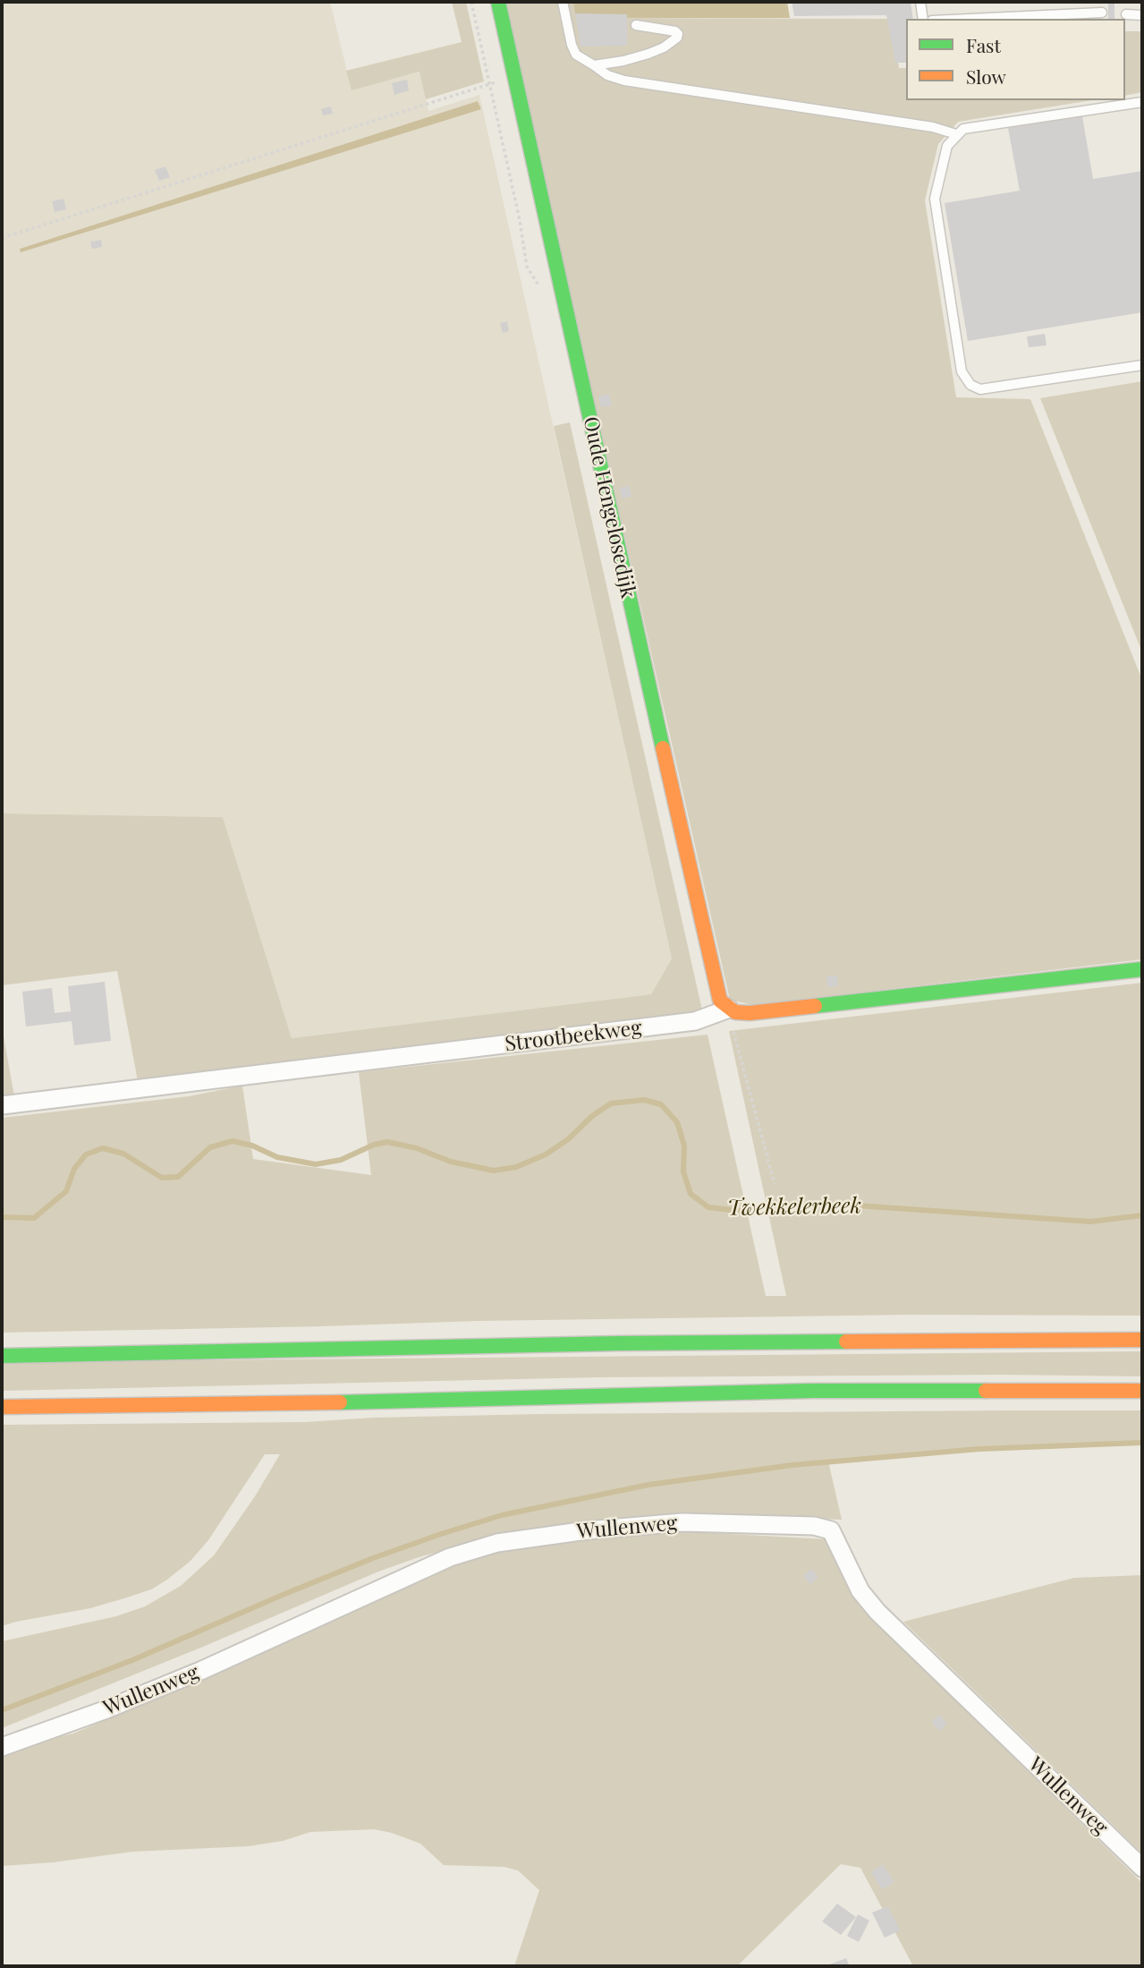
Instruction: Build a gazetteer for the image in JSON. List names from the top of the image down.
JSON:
{
  "streets": {
    "main road": ["Oude Hengelosedijk", "Strootbeekweg"],
    "street": ["Wullenweg"]
  },
  "crossings": [
    ["Oude Hengelosedijk", "Strootbeekweg"]
  ],
  "water": ["Twekkelerbeek"],
  "legend": ["Fast", "Slow"]
}
